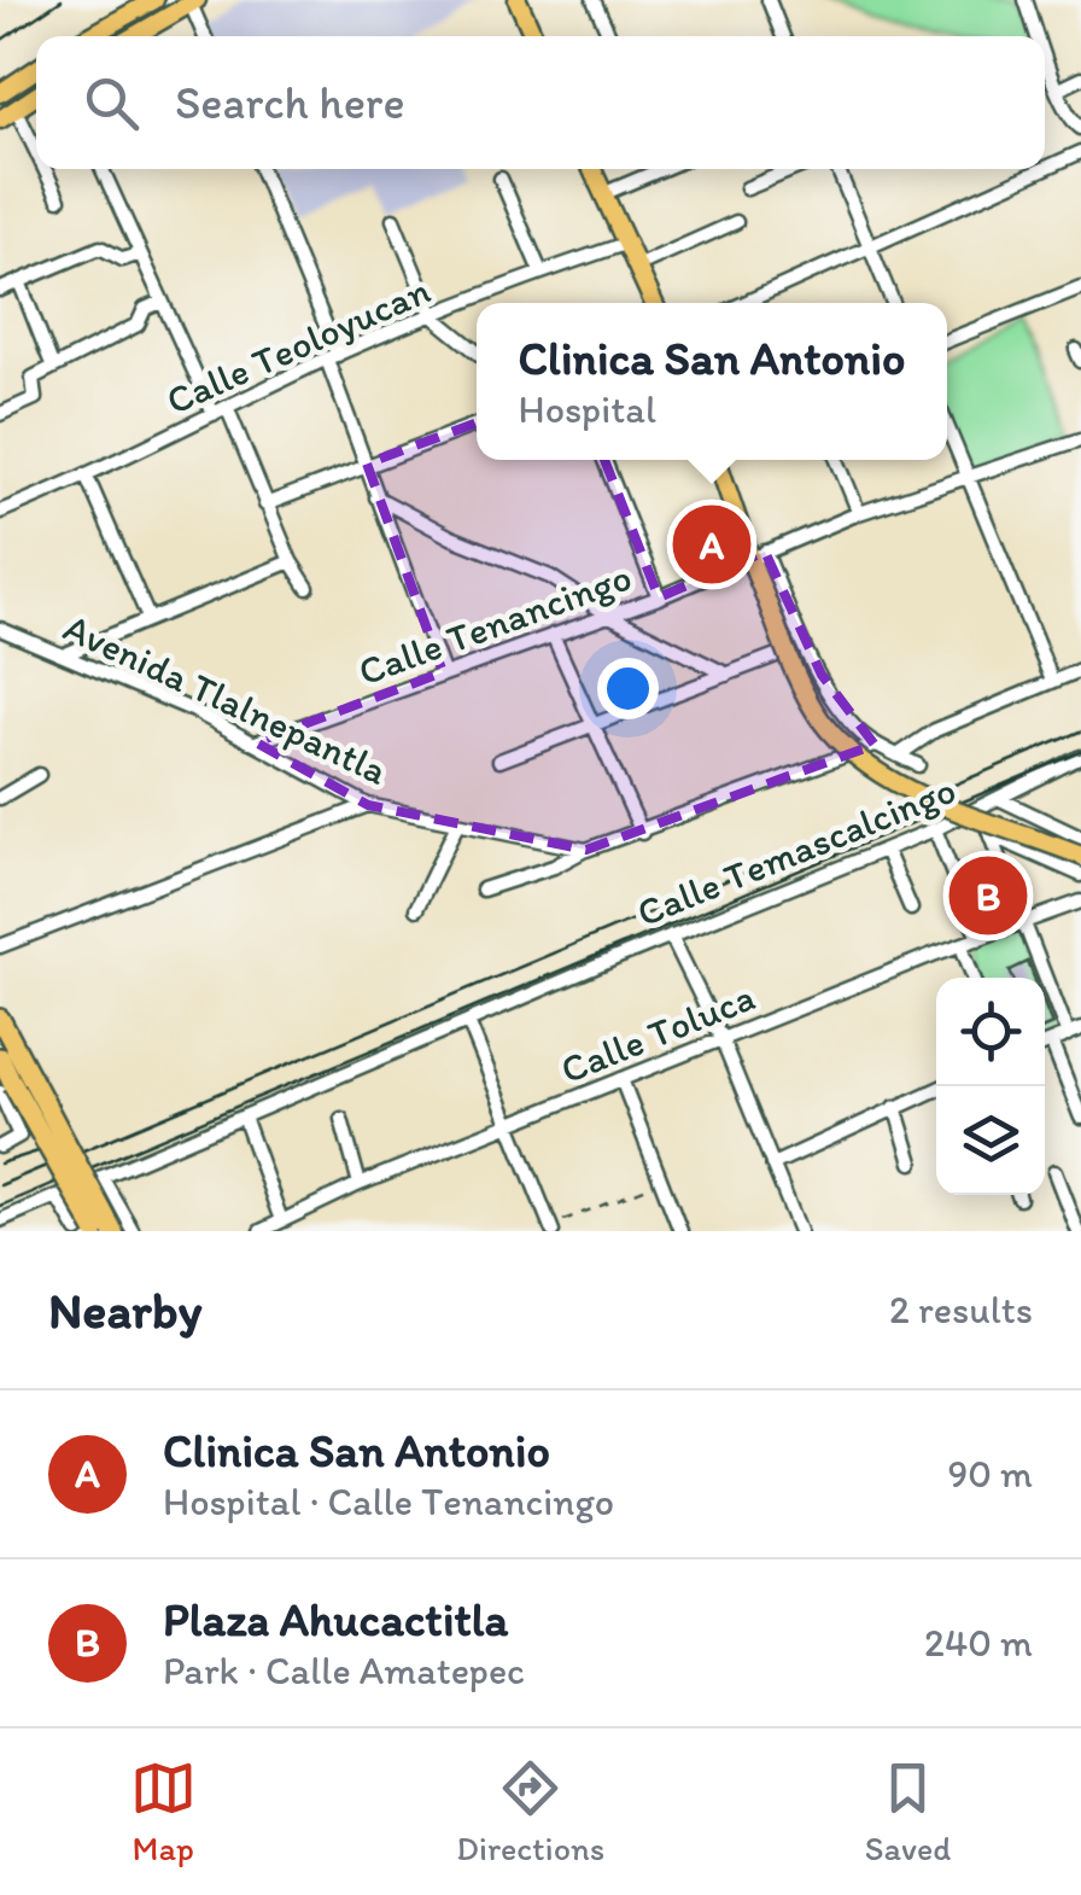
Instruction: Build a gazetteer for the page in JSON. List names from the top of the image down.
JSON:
{
  "streets": {
    "street": [
      "Calle Teoloyucan",
      "Calle Tenancingo",
      "Avenida Tlalnepantla",
      "Calle Temascalcingo",
      "Calle Toluca"
    ]
  },
  "crossings": [
    ["Calle Tenancingo", "Avenida Tlalnepantla"]
  ],
  "page": {
    "search": "Search here",
    "popup": ["Clinica San Antonio", "Hospital"],
    "pins": ["A", "B"],
    "heading": ["Nearby", "2 results"],
    "list": [
      {
        "mark": "A",
        "name": "Clinica San Antonio",
        "note": "Hospital · Calle Tenancingo",
        "value": "90 m"
      },
      {
        "mark": "B",
        "name": "Plaza Ahucactitla",
        "note": "Park · Calle Amatepec",
        "value": "240 m"
      }
    ],
    "nav": ["Map", "Directions", "Saved"]
  }
}
